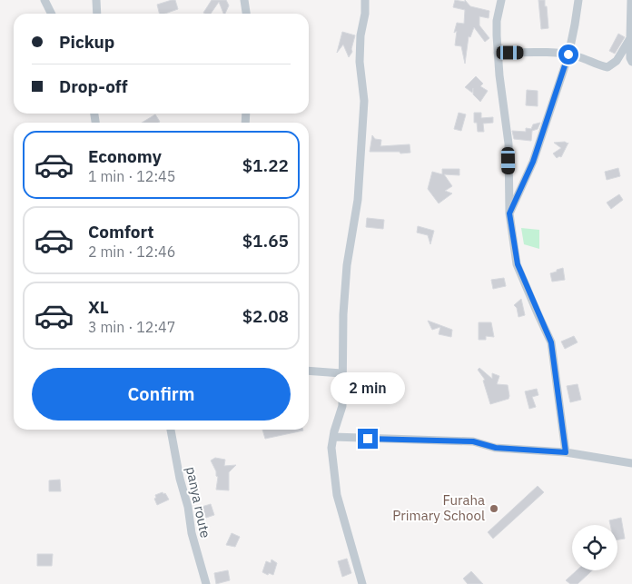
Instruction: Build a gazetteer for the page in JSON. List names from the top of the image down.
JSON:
{
  "streets": {
    "street": ["panya route"]
  },
  "places": ["Furaha Primary School"],
  "page": {
    "banner": ["Pickup", "Drop-off"],
    "list": [
      {
        "name": "Economy",
        "note": "1 min · 12:45",
        "value": "$1.22"
      },
      {
        "name": "Comfort",
        "note": "2 min · 12:46",
        "value": "$1.65"
      },
      {
        "name": "XL",
        "note": "3 min · 12:47",
        "value": "$2.08"
      }
    ],
    "buttons": "Confirm",
    "bubble": "2 min"
  }
}
